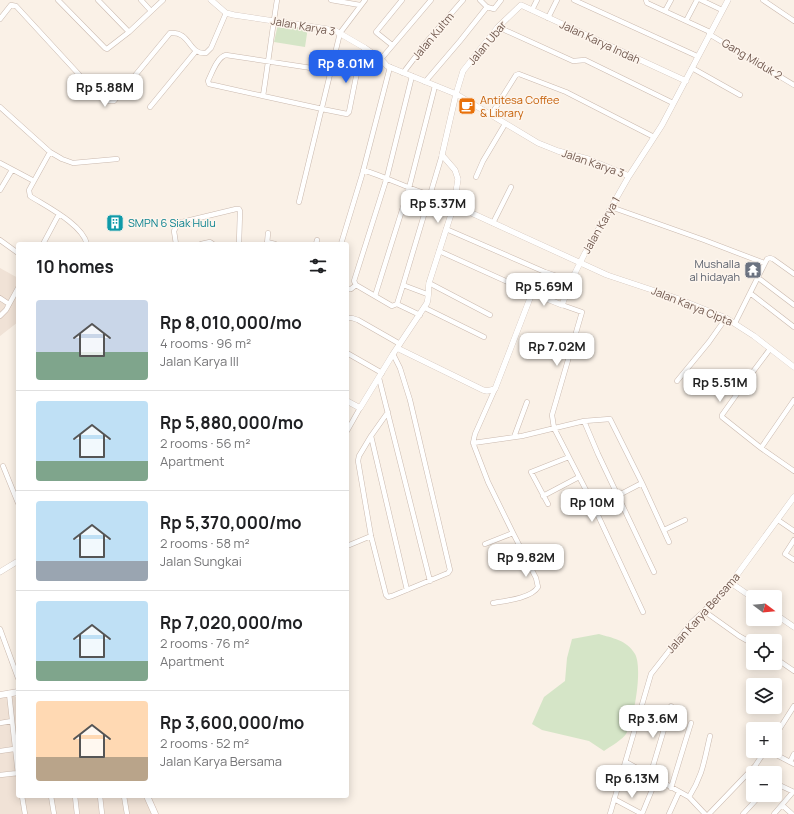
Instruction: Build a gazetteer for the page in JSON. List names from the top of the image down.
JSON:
{
  "streets": {
    "street": [
      "Jalan Karya 3",
      "Jalan Kultm",
      "Jalan Karya Indah",
      "Jalan Ubar",
      "Gang Miduk 2",
      "Jalan Karya 1",
      "Jalan Karya Cipta",
      "Jalan Karya Bersama"
    ]
  },
  "crossings": [
    ["Jalan Karya 3", "Jalan Kultm"],
    ["Jalan Karya 3", "Jalan Ubar"],
    ["Jalan Karya 3", "Jalan Karya 1"],
    ["Jalan Karya Indah", "Jalan Ubar"],
    ["Jalan Karya Indah", "Jalan Karya 1"],
    ["Gang Miduk 2", "Jalan Karya 1"],
    ["Jalan Karya 1", "Jalan Karya Cipta"]
  ],
  "places": {
    "cafe": ["Antitesa Coffee & Library"],
    "building": ["SMPN 6 Siak Hulu"],
    "temple": ["Mushalla al hidayah"]
  },
  "north": "right",
  "page": {
    "price": [
      "Rp 8.01M",
      "Rp 5.88M",
      "Rp 5.37M",
      "Rp 5.69M",
      "Rp 7.02M",
      "Rp 5.51M",
      "Rp 10M",
      "Rp 9.82M",
      "Rp 3.6M",
      "Rp 6.13M"
    ],
    "heading": "10 homes",
    "list": [
      {
        "name": "Rp 8,010,000/mo",
        "note": "4 rooms · 96 m² · Jalan Karya III"
      },
      {
        "name": "Rp 5,880,000/mo",
        "note": "2 rooms · 56 m² · Apartment"
      },
      {
        "name": "Rp 5,370,000/mo",
        "note": "2 rooms · 58 m² · Jalan Sungkai"
      },
      {
        "name": "Rp 7,020,000/mo",
        "note": "2 rooms · 76 m² · Apartment"
      },
      {
        "name": "Rp 3,600,000/mo",
        "note": "2 rooms · 52 m² · Jalan Karya Bersama"
      }
    ],
    "map_buttons": ["+", "−"]
  }
}
